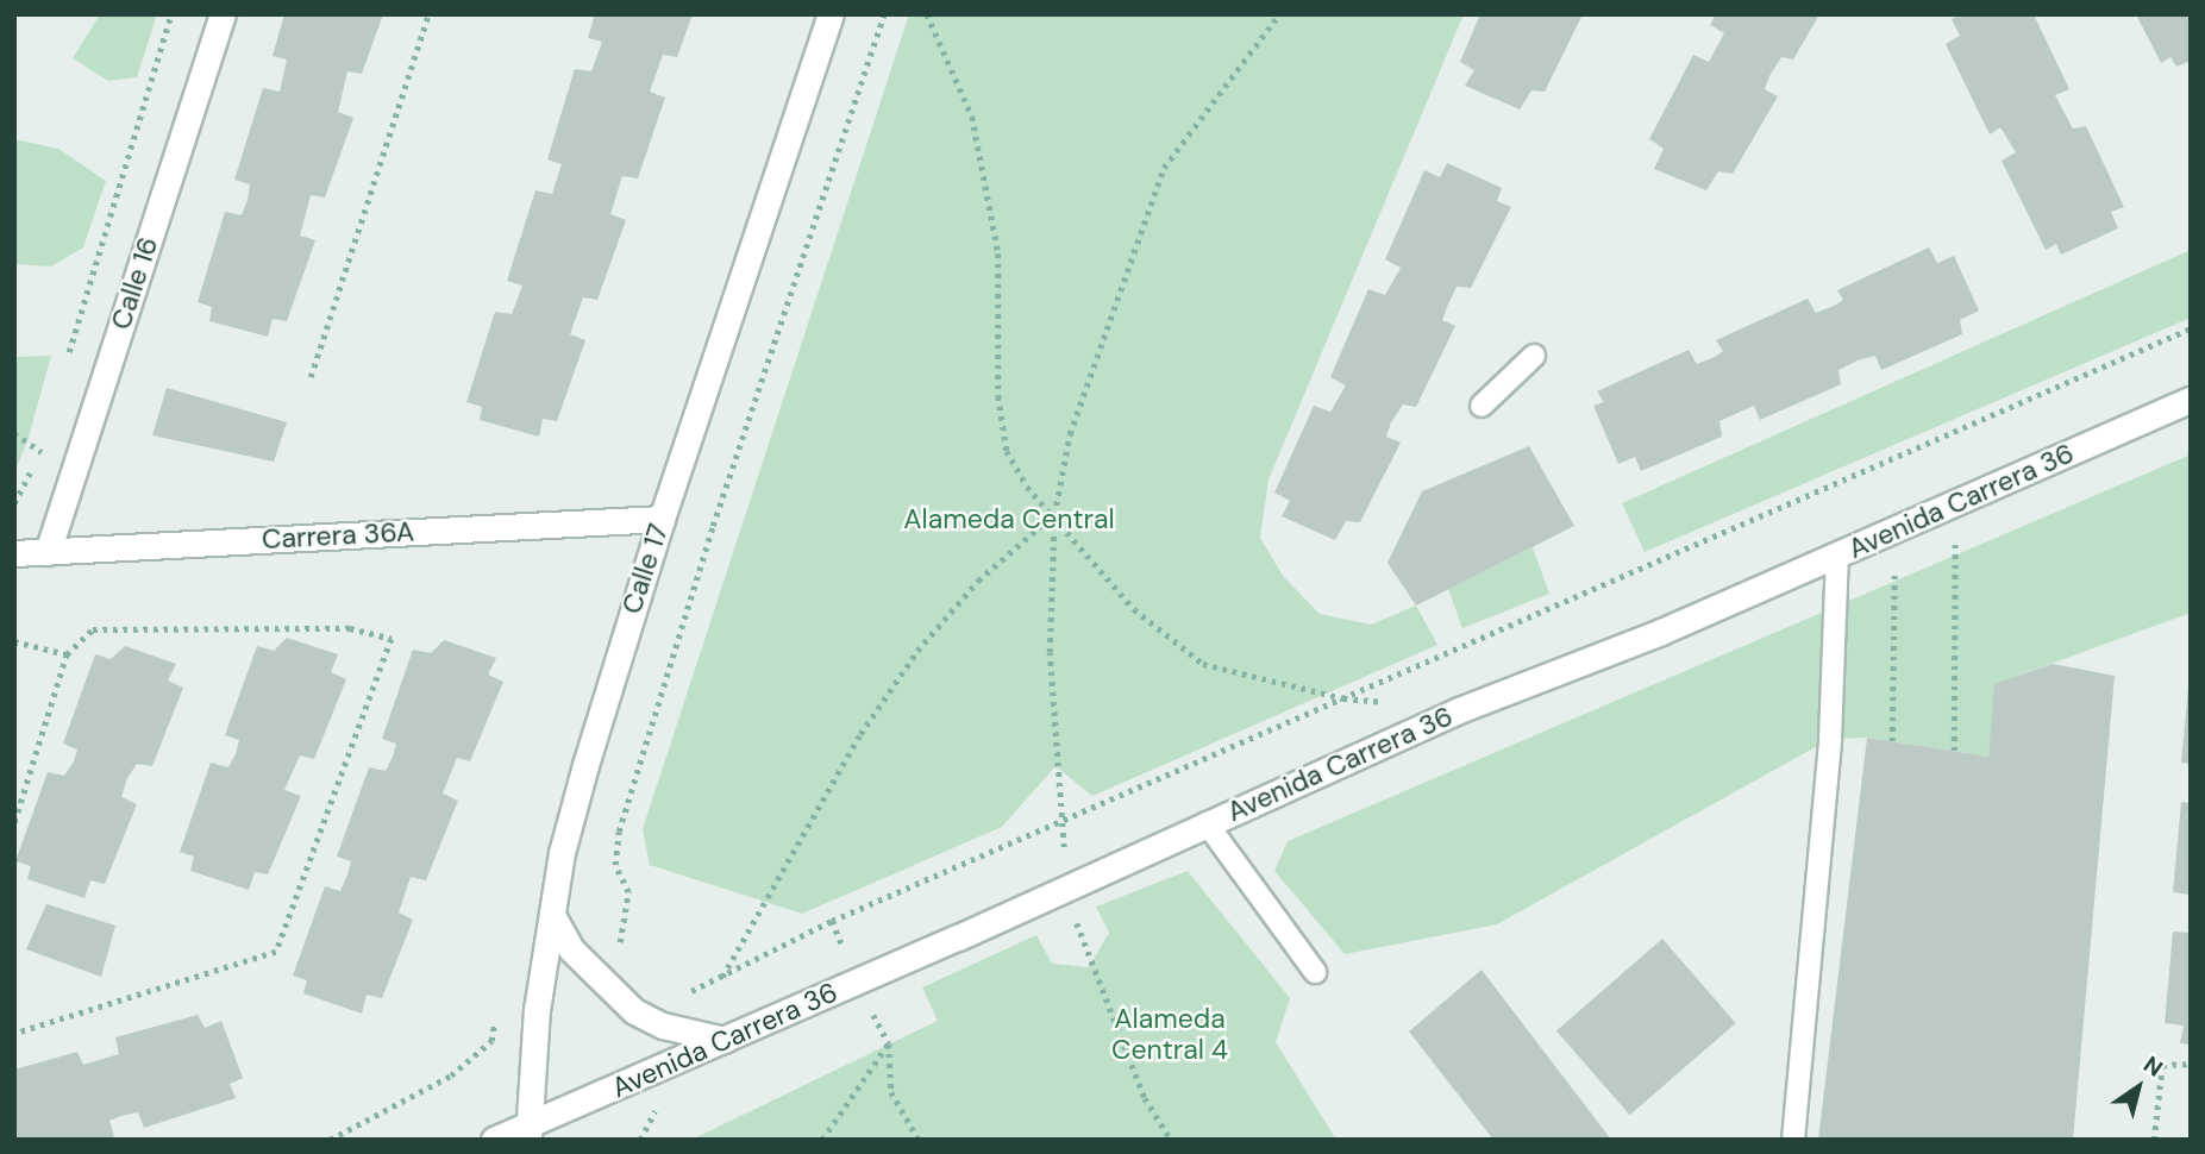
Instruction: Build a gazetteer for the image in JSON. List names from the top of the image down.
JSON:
{
  "streets": {
    "street": [
      "Calle 16",
      "Avenida Carrera 36",
      "Carrera 36A",
      "Calle 17"
    ]
  },
  "crossings": [
    ["Calle 16", "Carrera 36A"],
    ["Avenida Carrera 36", "Calle 17"],
    ["Carrera 36A", "Calle 17"]
  ],
  "parks": ["Alameda Central", "Alameda Central 4"],
  "north": "top right"
}
